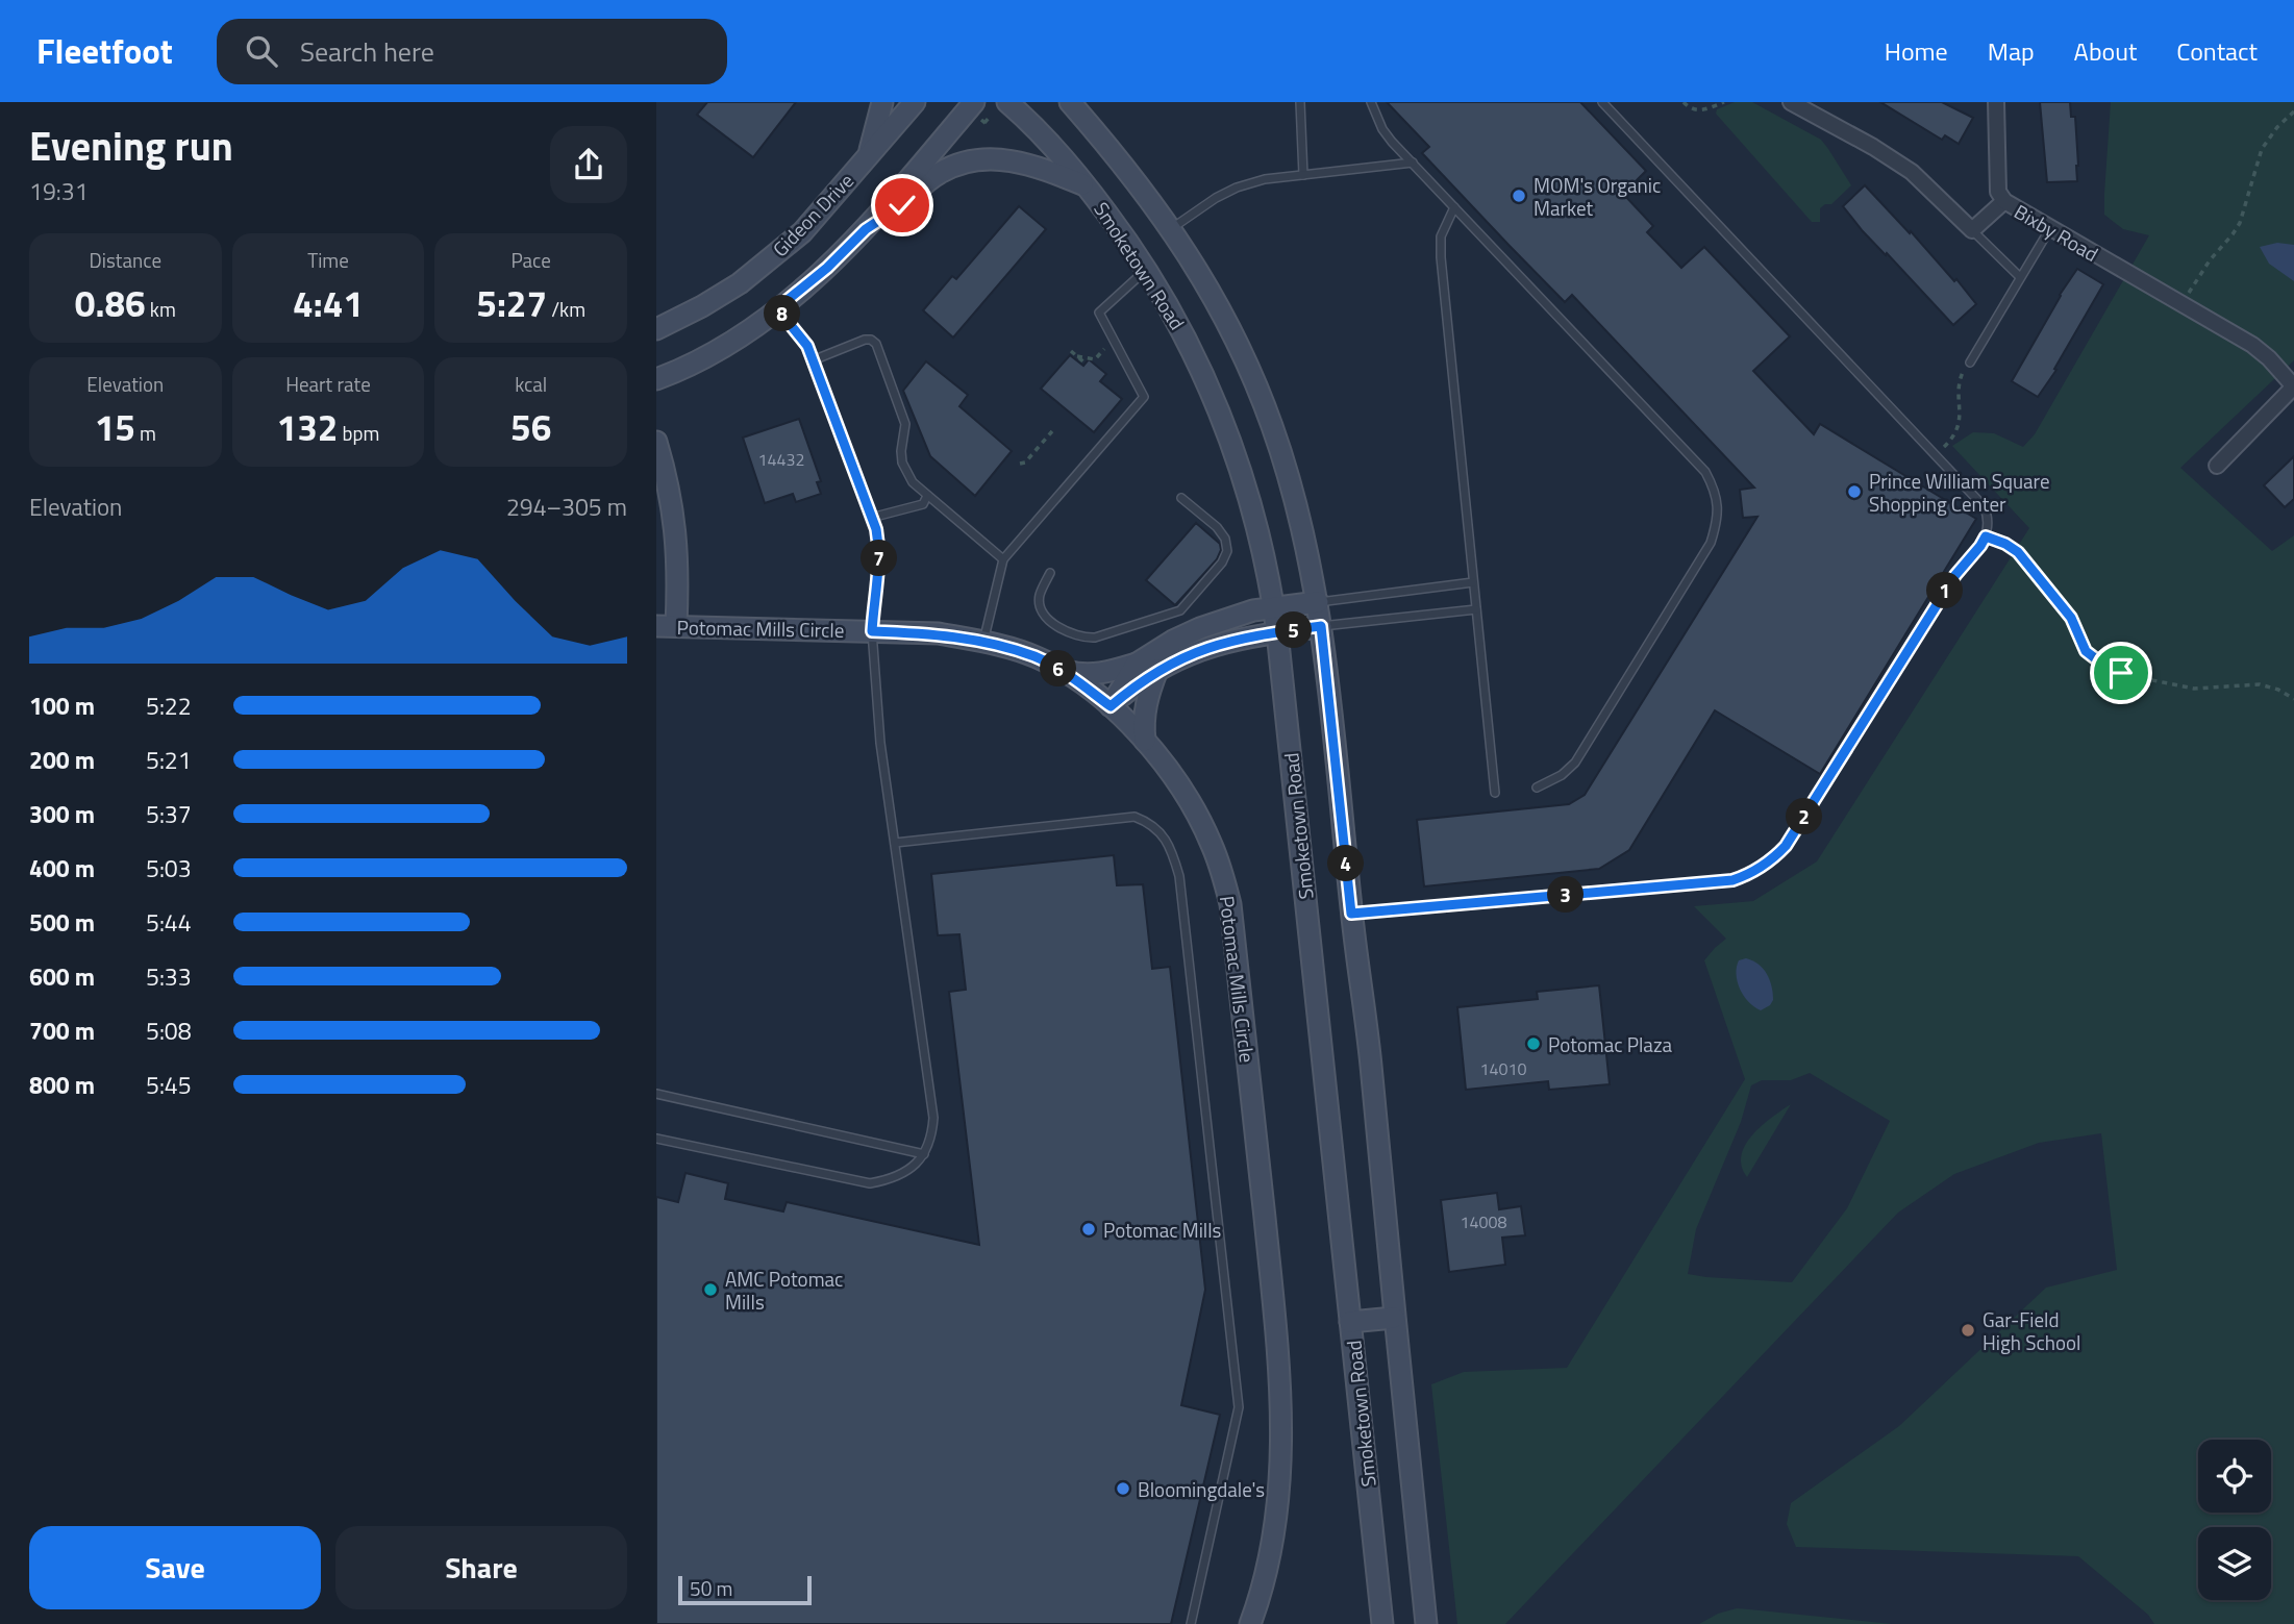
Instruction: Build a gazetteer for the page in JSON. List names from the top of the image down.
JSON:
{
  "streets": {
    "main road": ["Gideon Drive", "Smoketown Road", "Potomac Mills Circle"],
    "street": ["Bixby Road"]
  },
  "places": [
    "MOM's Organic Market",
    "Prince William Square Shopping Center",
    "Potomac Plaza",
    "Potomac Mills",
    "AMC Potomac Mills",
    "Gar-Field High School",
    "Bloomingdale's"
  ],
  "house_numbers": ["14432", "14010", "14008"],
  "scale_bar": "50 m",
  "page": {
    "header": "Fleetfoot",
    "search": "Search here",
    "nav": [
      "Home",
      "Map",
      "About",
      "Contact"
    ],
    "heading": ["Evening run", "19:31"],
    "stats": [
      ["Distance", "0.86 km"],
      ["Time", "4:41"],
      ["Pace", "5:27 /km"],
      ["Elevation", "15 m"],
      ["Heart rate", "132 bpm"],
      ["kcal", "56"]
    ],
    "pins": [
      "8",
      "7",
      "1",
      "5",
      "6",
      "2",
      "4",
      "3"
    ],
    "chart": ["Elevation", "294–305 m"],
    "list": [
      {
        "name": "100 m",
        "note": "5:22"
      },
      {
        "name": "200 m",
        "note": "5:21"
      },
      {
        "name": "300 m",
        "note": "5:37"
      },
      {
        "name": "400 m",
        "note": "5:03"
      },
      {
        "name": "500 m",
        "note": "5:44"
      },
      {
        "name": "600 m",
        "note": "5:33"
      },
      {
        "name": "700 m",
        "note": "5:08"
      },
      {
        "name": "800 m",
        "note": "5:45"
      }
    ],
    "buttons": ["Save", "Share"],
    "scale": "50 m"
  }
}
